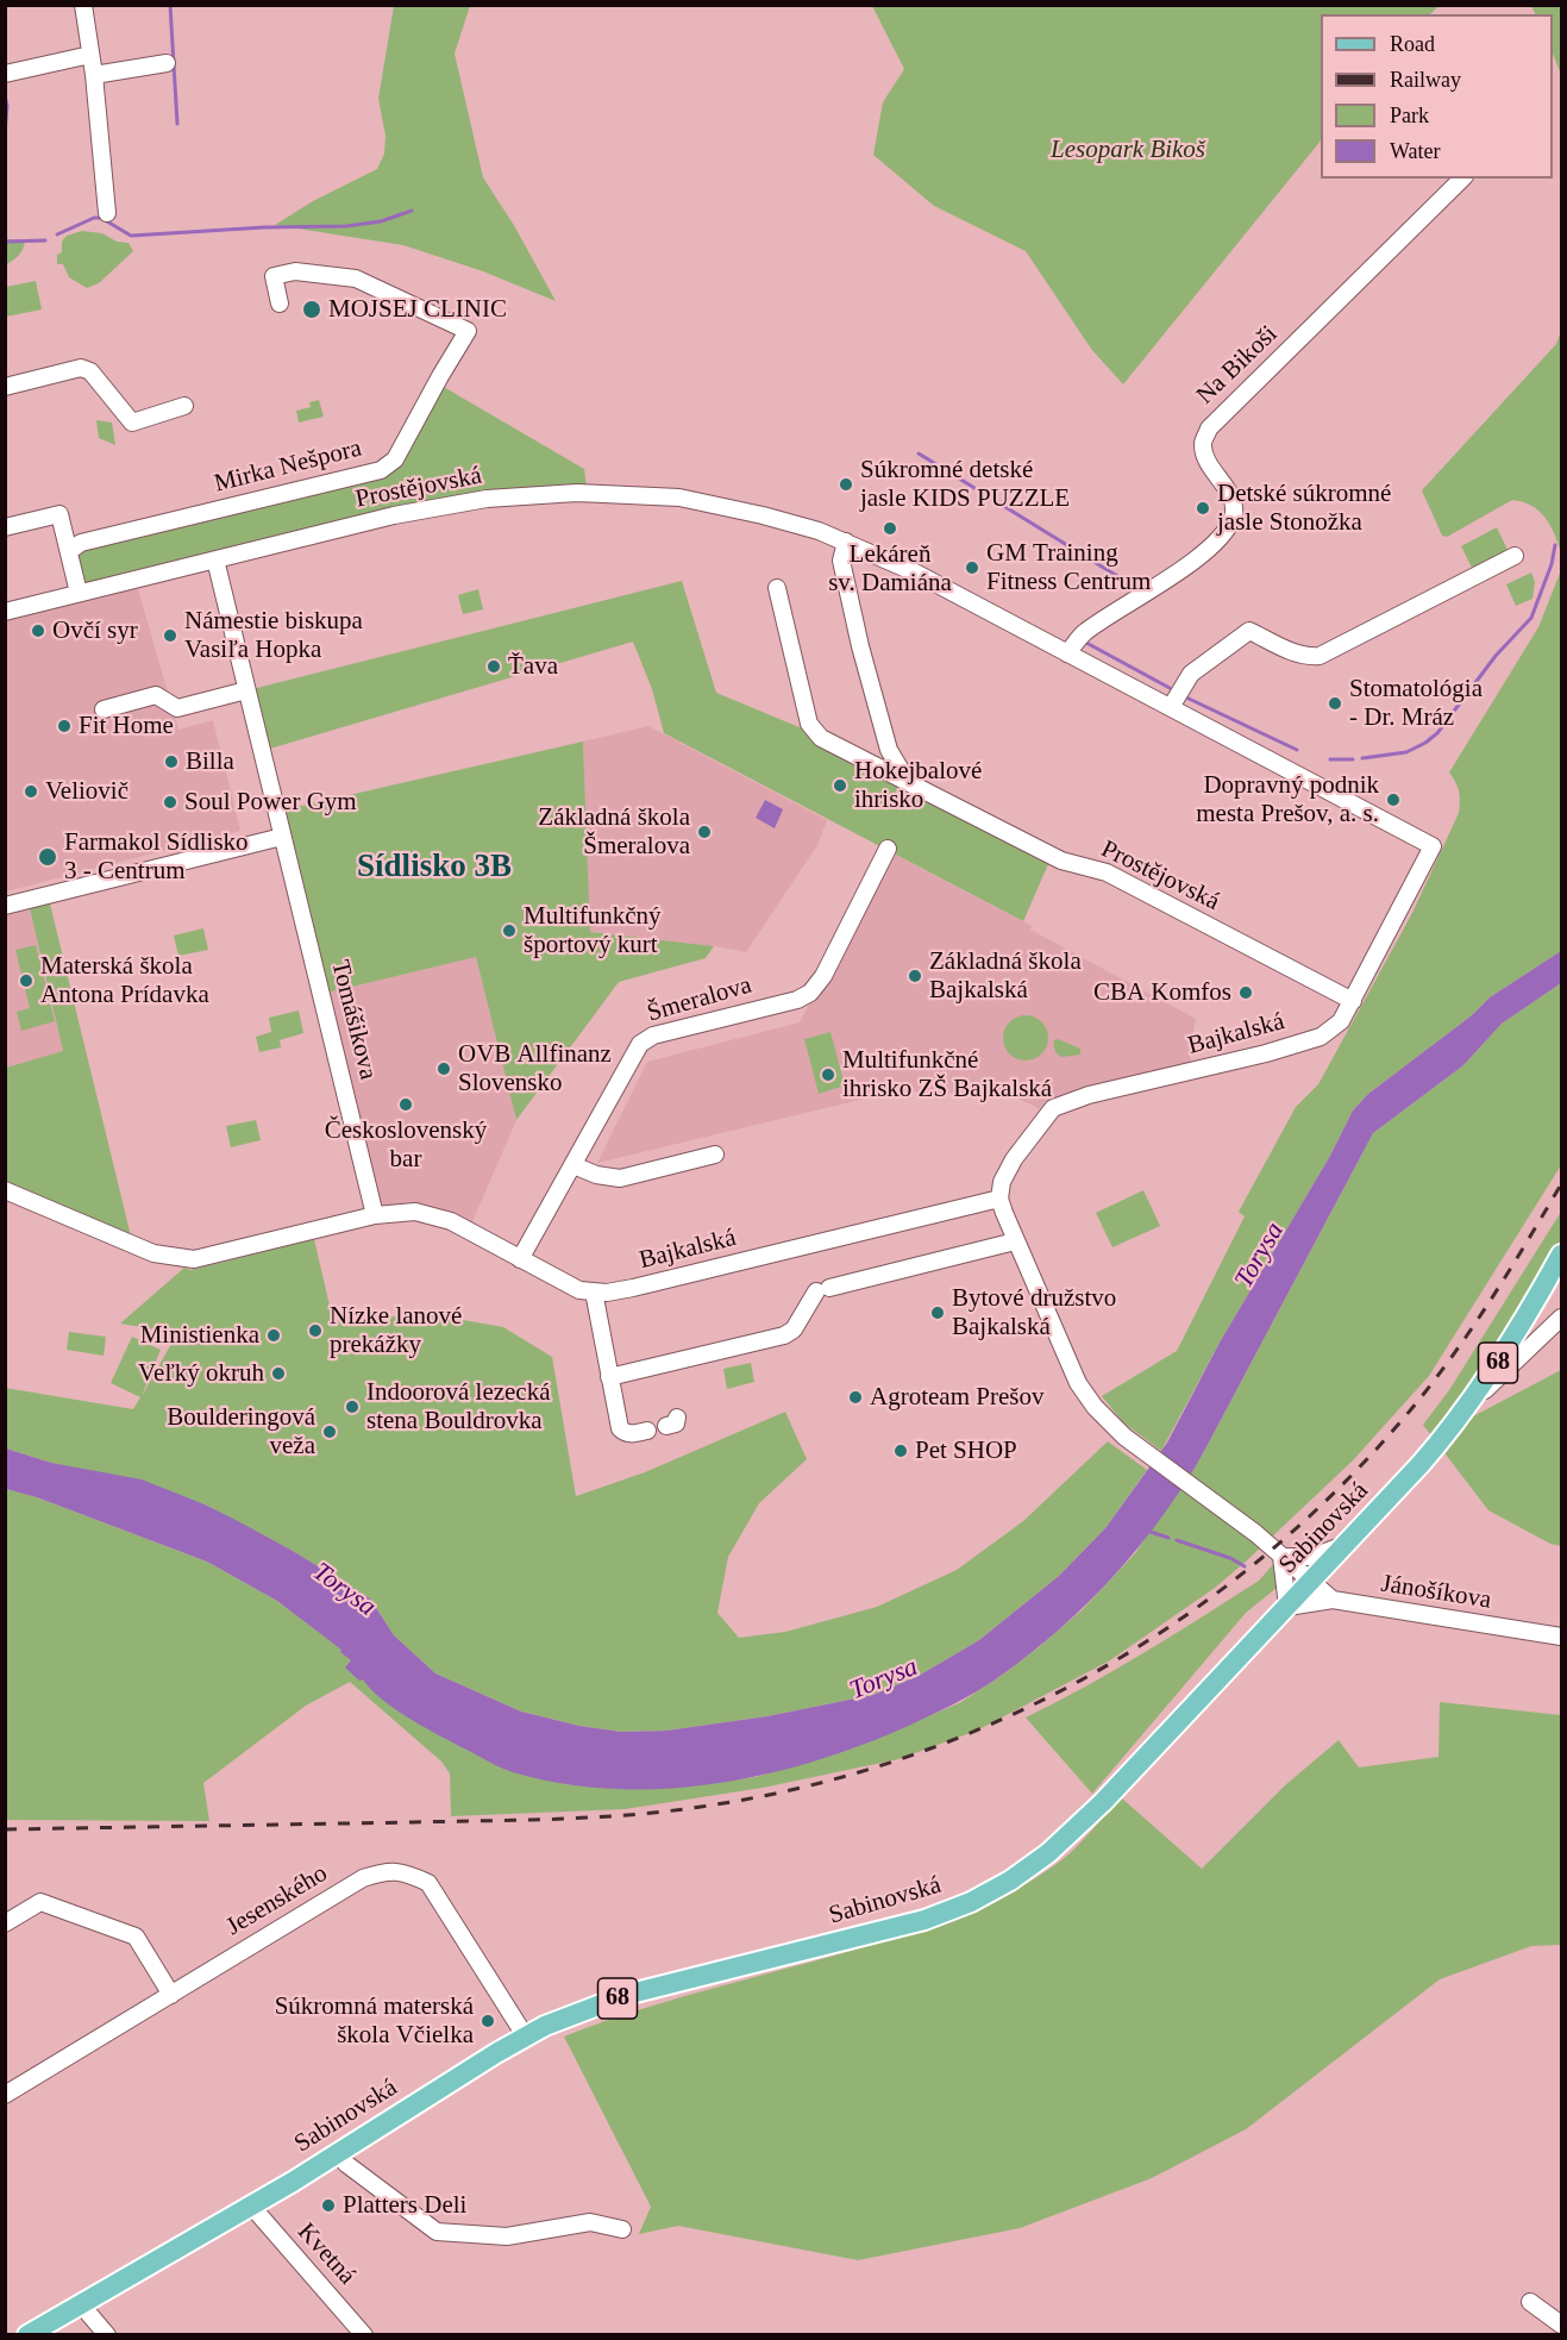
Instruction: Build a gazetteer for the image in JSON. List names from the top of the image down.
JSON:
{
  "streets": {
    "main road": ["68", "Sabinovská"],
    "street": [
      "Na Bikoši",
      "Mirka Nešpora",
      "Prostějovská",
      "Šmeralova",
      "Tomášikova",
      "Bajkalská",
      "Jánošíkova",
      "Jesenského",
      "Kvetná"
    ]
  },
  "crossings": [
    ["Na Bikoši", "Prostějovská"],
    ["Prostějovská", "Tomášikova"],
    ["Prostějovská", "Bajkalská"],
    ["Šmeralova", "Bajkalská"],
    ["Tomášikova", "Bajkalská"],
    ["Sabinovská", "Jesenského"],
    ["Sabinovská", "Kvetná"]
  ],
  "districts": ["Sídlisko 3B"],
  "water": ["Torysa"],
  "parks": ["Lesopark Bikoš"],
  "places": [
    "MOJSEJ CLINIC",
    "Súkromné detské jasle KIDS PUZZLE",
    "Detské súkromné jasle Stonožka",
    "Lekáreň sv. Damiána",
    "GM Training Fitness Centrum",
    "Ovčí syr",
    "Námestie biskupa Vasiľa Hopka",
    "Ťava",
    "Stomatológia - Dr. Mráz",
    "Fit Home",
    "Billa",
    "Hokejbalové ihrisko",
    "Veliovič",
    "Dopravný podnik mesta Prešov, a. s.",
    "Soul Power Gym",
    "Základná škola Šmeralova",
    "Farmakol Sídlisko 3 - Centrum",
    "Multifunkčný športový kurt",
    "Základná škola Bajkalská",
    "Materská škola Antona Prídavka",
    "CBA Komfos",
    "OVB Allfinanz Slovensko",
    "Multifunkčné ihrisko ZŠ Bajkalská",
    "Československý bar",
    "Bytové družstvo Bajkalská",
    "Nízke lanové prekážky",
    "Ministienka",
    "Veľký okruh",
    "Agroteam Prešov",
    "Indoorová lezecká stena Bouldrovka",
    "Boulderingová veža",
    "Pet SHOP",
    "Súkromná materská škola Včielka",
    "Platters Deli"
  ],
  "legend": [
    "Road",
    "Railway",
    "Park",
    "Water"
  ]
}
